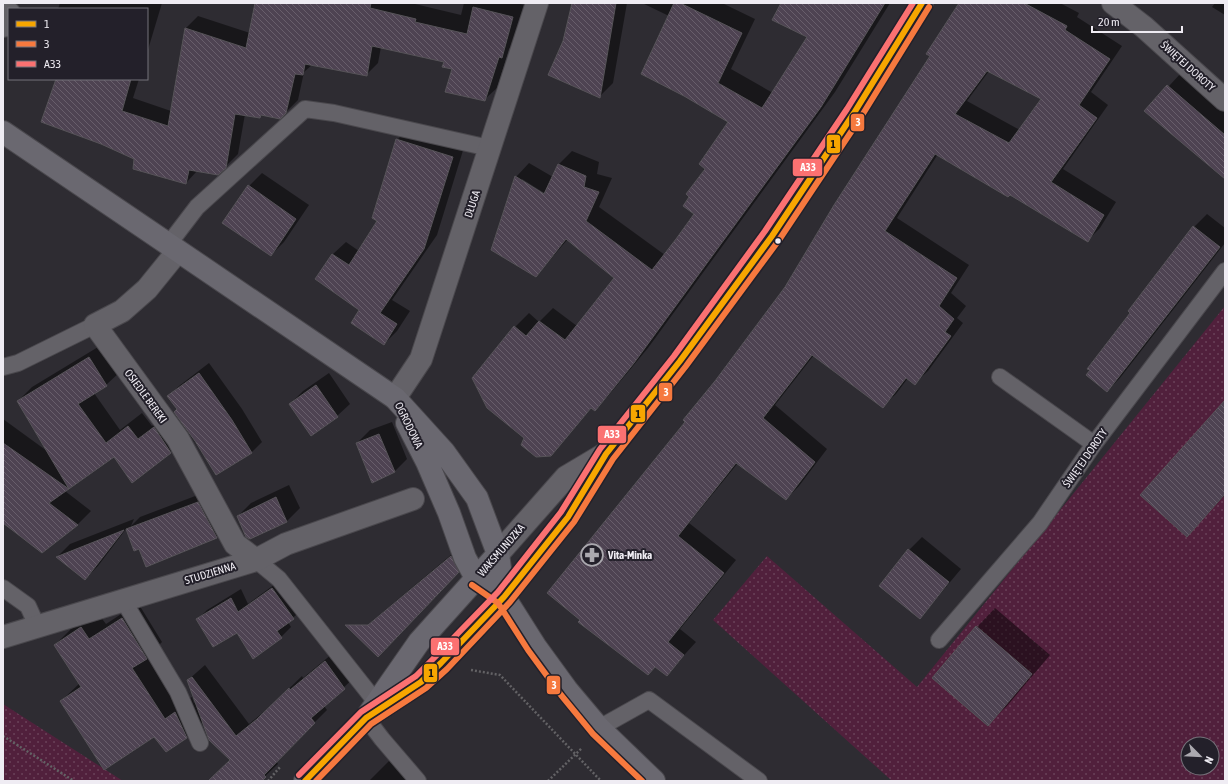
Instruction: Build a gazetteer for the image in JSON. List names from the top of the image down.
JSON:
{
  "streets": {
    "street": [
      "ŚWIĘTEJ DOROTY",
      "DŁUGA",
      "OSIEDLE BEREKI",
      "OGRODOWA",
      "WAKSMUNDZKA",
      "STUDZIENNA"
    ]
  },
  "crossings": [
    ["DŁUGA", "OGRODOWA"],
    ["OSIEDLE BEREKI", "STUDZIENNA"],
    ["OGRODOWA", "WAKSMUNDZKA"]
  ],
  "places": {
    "pharmacy": ["Vita-Minka"]
  },
  "lines": ["transit line 1", "transit line A33", "transit line 3"],
  "legend": ["1", "3", "A33"],
  "scale_bar": "20 m",
  "north": "bottom right"
}
